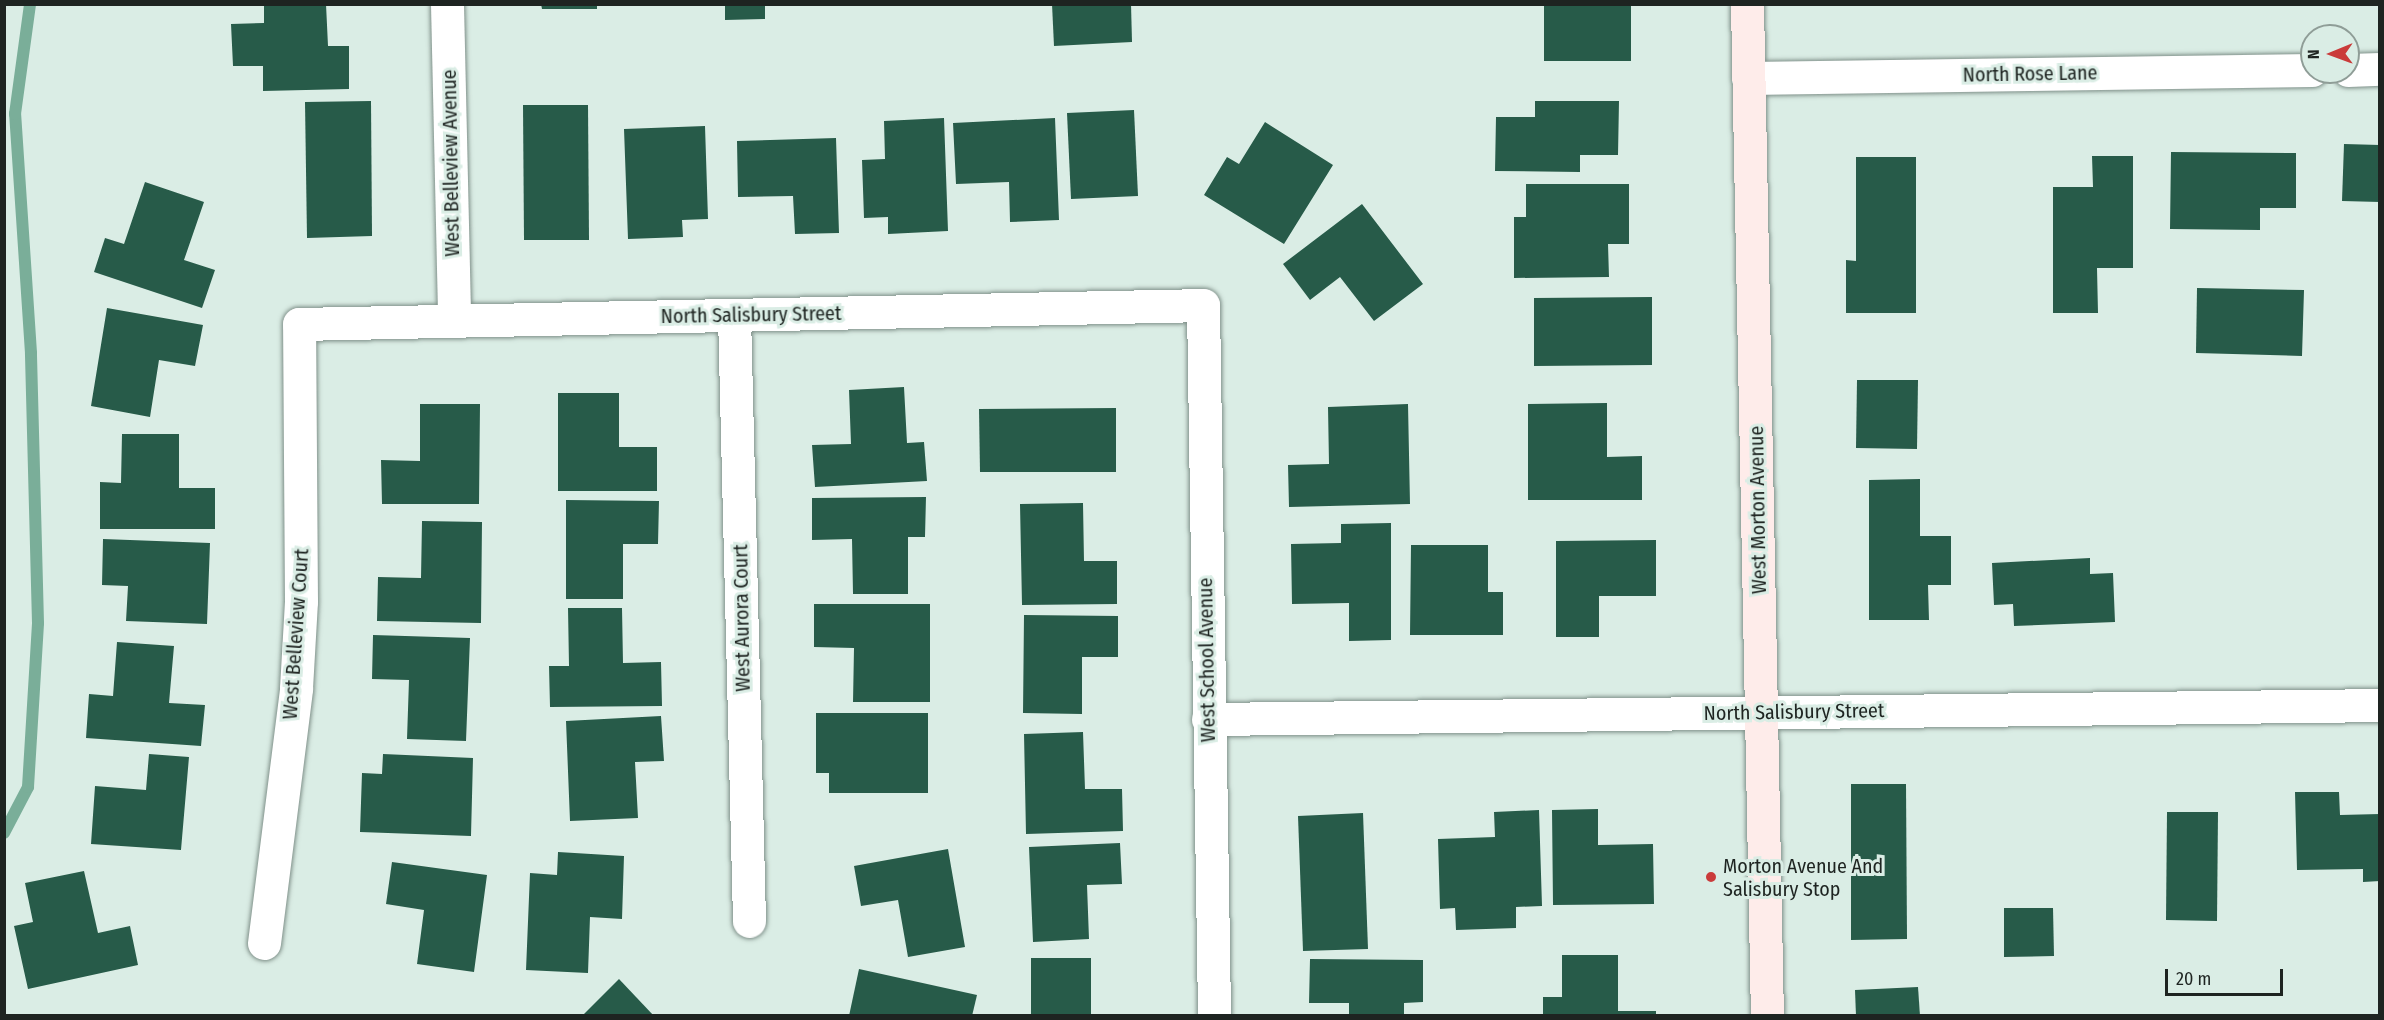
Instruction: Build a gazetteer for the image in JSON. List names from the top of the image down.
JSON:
{
  "streets": {
    "main road": ["West Morton Avenue"],
    "street": [
      "North Rose Lane",
      "West Belleview Avenue",
      "North Salisbury Street",
      "West Aurora Court",
      "West Belleview Court",
      "West School Avenue"
    ]
  },
  "crossings": [
    ["North Rose Lane", "West Morton Avenue"],
    ["West Belleview Avenue", "North Salisbury Street"],
    ["North Salisbury Street", "West Morton Avenue"],
    ["North Salisbury Street", "West Aurora Court"],
    ["North Salisbury Street", "West Belleview Court"],
    ["North Salisbury Street", "West School Avenue"]
  ],
  "places": ["Morton Avenue And Salisbury Stop"],
  "scale_bar": "20 m",
  "north": "left"
}
